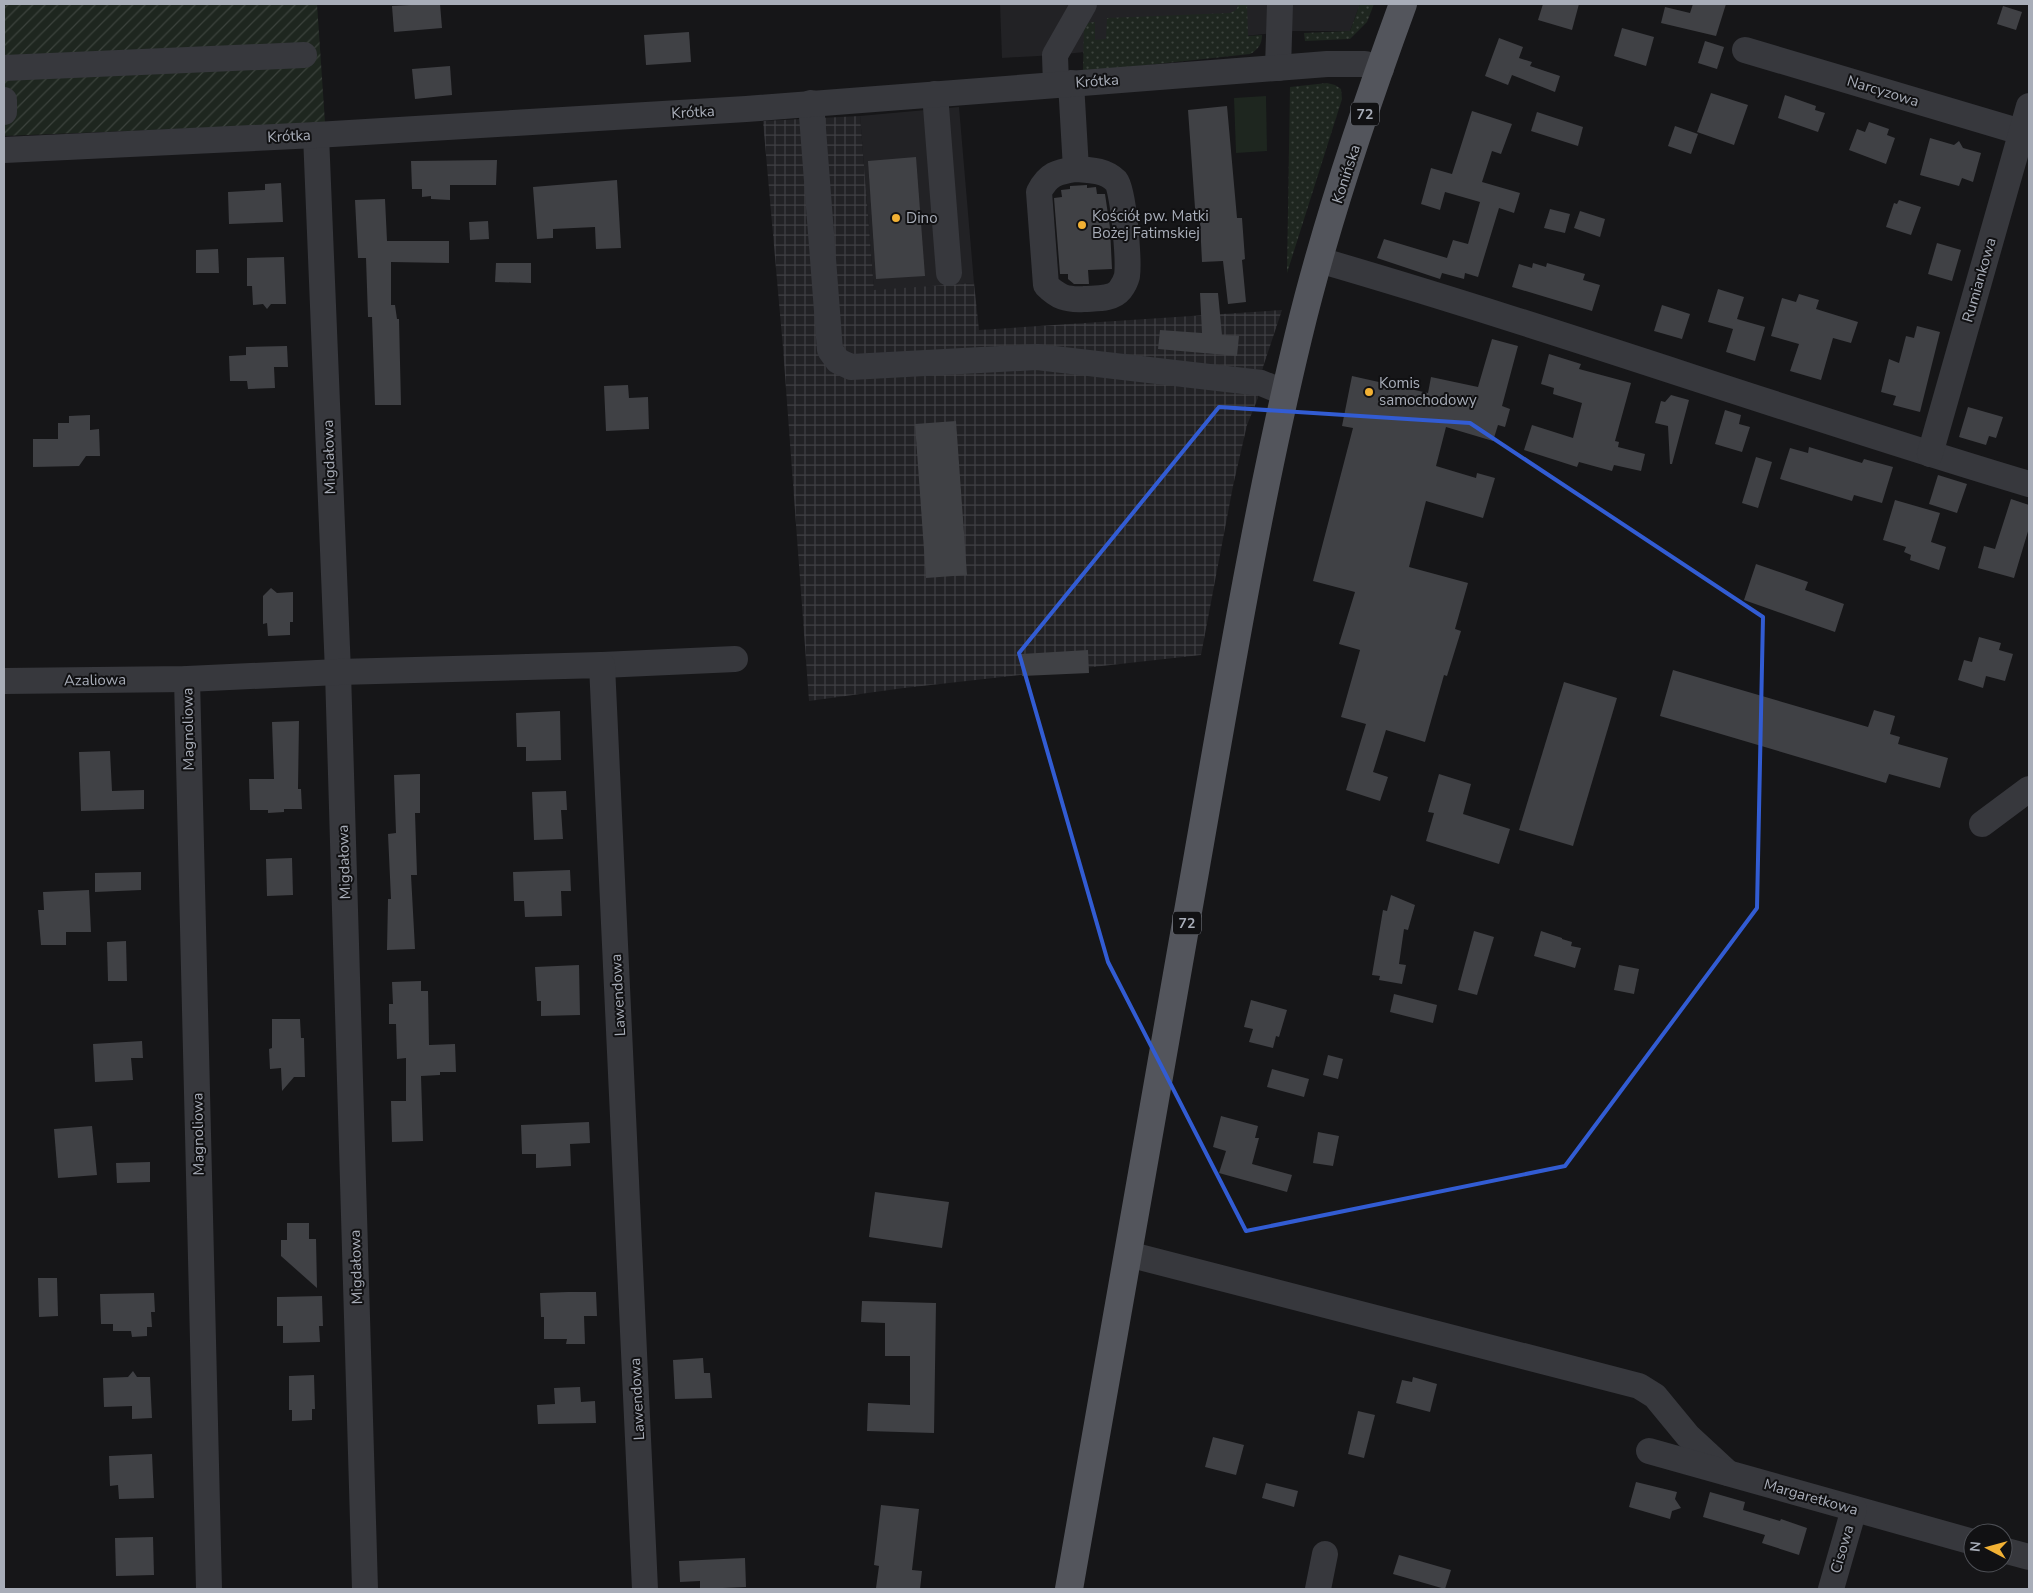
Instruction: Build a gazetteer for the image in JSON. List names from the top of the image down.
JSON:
{
  "streets": {
    "main road": ["72", "Konińska"],
    "street": [
      "Krótka",
      "Narcyzowa",
      "Rumiankowa",
      "Migdałowa",
      "Azaliowa",
      "Magnoliowa",
      "Lawendowa",
      "Margaretkowa",
      "Cisowa"
    ]
  },
  "crossings": [
    ["Krótka", "Konińska"],
    ["Krótka", "Migdałowa"],
    ["Narcyzowa", "Rumiankowa"],
    ["72", "Konińska"],
    ["Migdałowa", "Azaliowa"],
    ["Azaliowa", "Magnoliowa"],
    ["Margaretkowa", "Cisowa"]
  ],
  "places": ["Dino", "Kościół pw. Matki Bożej Fatimskiej", "Komis samochodowy"],
  "north": "left"
}
